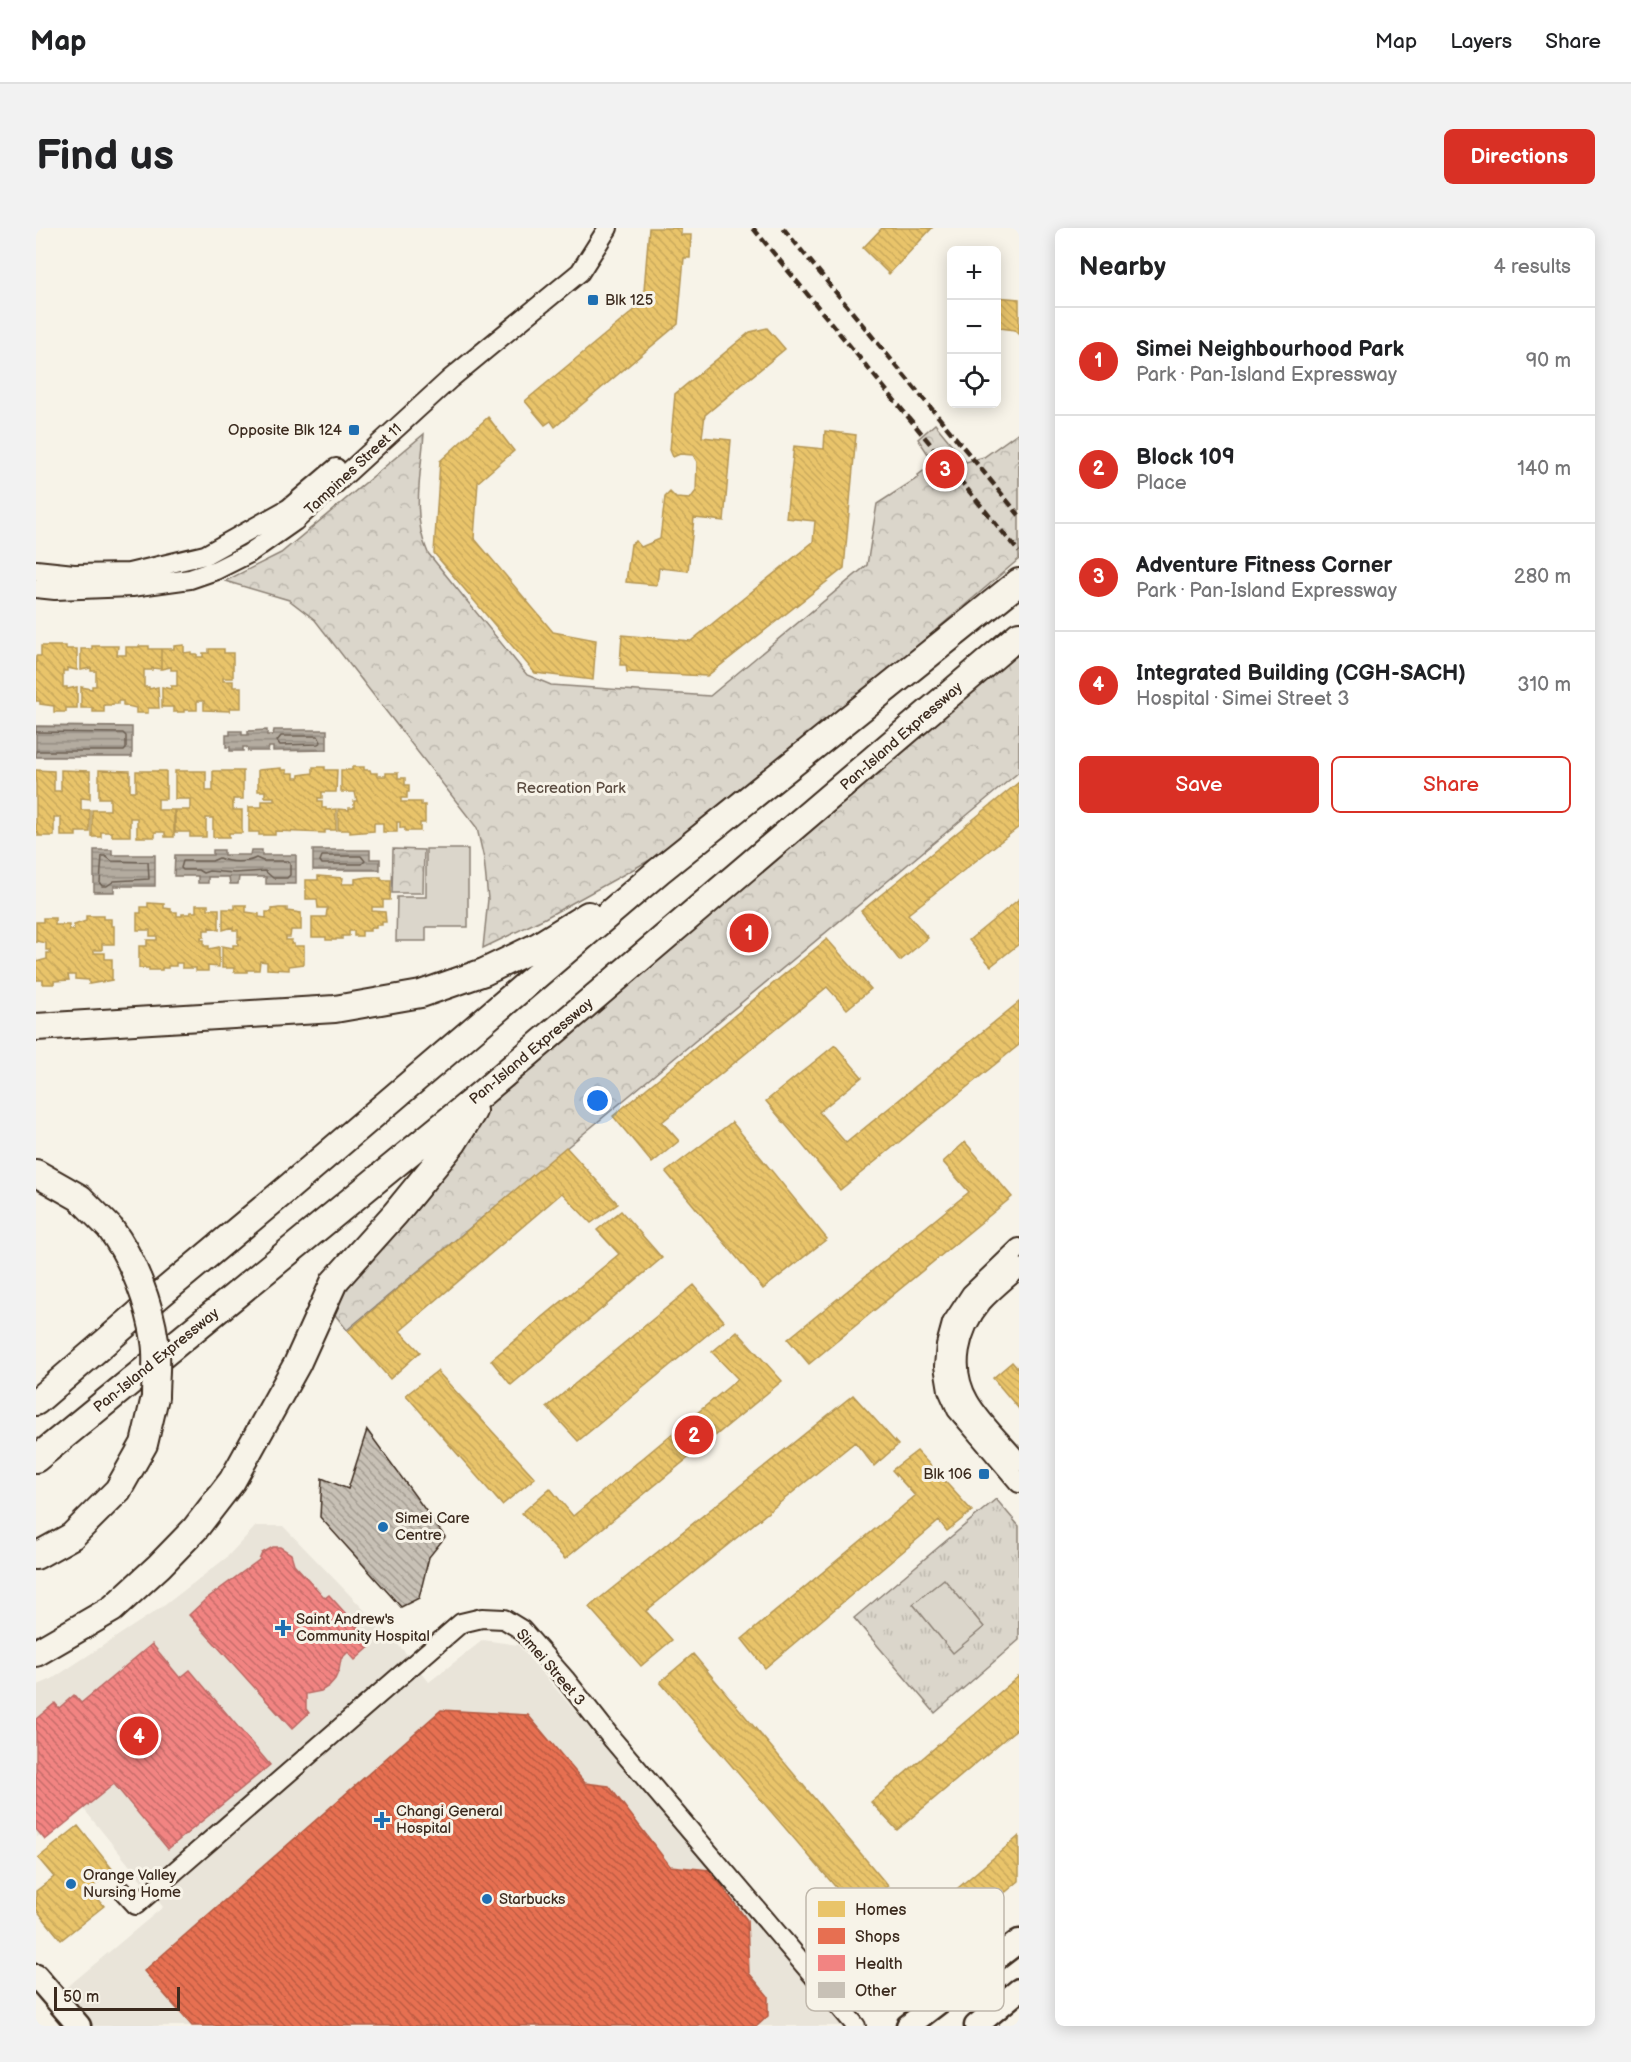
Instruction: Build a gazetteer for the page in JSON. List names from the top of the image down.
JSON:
{
  "streets": {
    "highway": ["Pan-Island Expressway"],
    "street": ["Tampines Street 11", "Simei Street 3"]
  },
  "parks": ["Recreation Park"],
  "places": {
    "transit": ["Blk 125", "Opposite Blk 124", "Blk 106"],
    "other": ["Simei Care Centre", "Orange Valley Nursing Home", "Starbucks"],
    "health": ["Saint Andrew's Community Hospital", "Changi General Hospital"]
  },
  "legend": [
    "Homes",
    "Shops",
    "Health",
    "Other"
  ],
  "scale_bar": "50 m",
  "page": {
    "header": "Map",
    "nav": ["Map", "Layers", "Share"],
    "buttons": [
      "Directions",
      ["Save", "Share"]
    ],
    "title": "Find us",
    "heading": ["Nearby", "4 results"],
    "map_buttons": ["+", "−"],
    "list": [
      {
        "mark": "1",
        "name": "Simei Neighbourhood Park",
        "note": "Park · Pan-Island Expressway",
        "value": "90 m"
      },
      {
        "mark": "2",
        "name": "Block 109",
        "note": "Place",
        "value": "140 m"
      },
      {
        "mark": "3",
        "name": "Adventure Fitness Corner",
        "note": "Park · Pan-Island Expressway",
        "value": "280 m"
      },
      {
        "mark": "4",
        "name": "Integrated Building (CGH-SACH)",
        "note": "Hospital · Simei Street 3",
        "value": "310 m"
      }
    ],
    "pins": [
      "3",
      "1",
      "2",
      "4"
    ],
    "scale": "50 m"
  }
}
